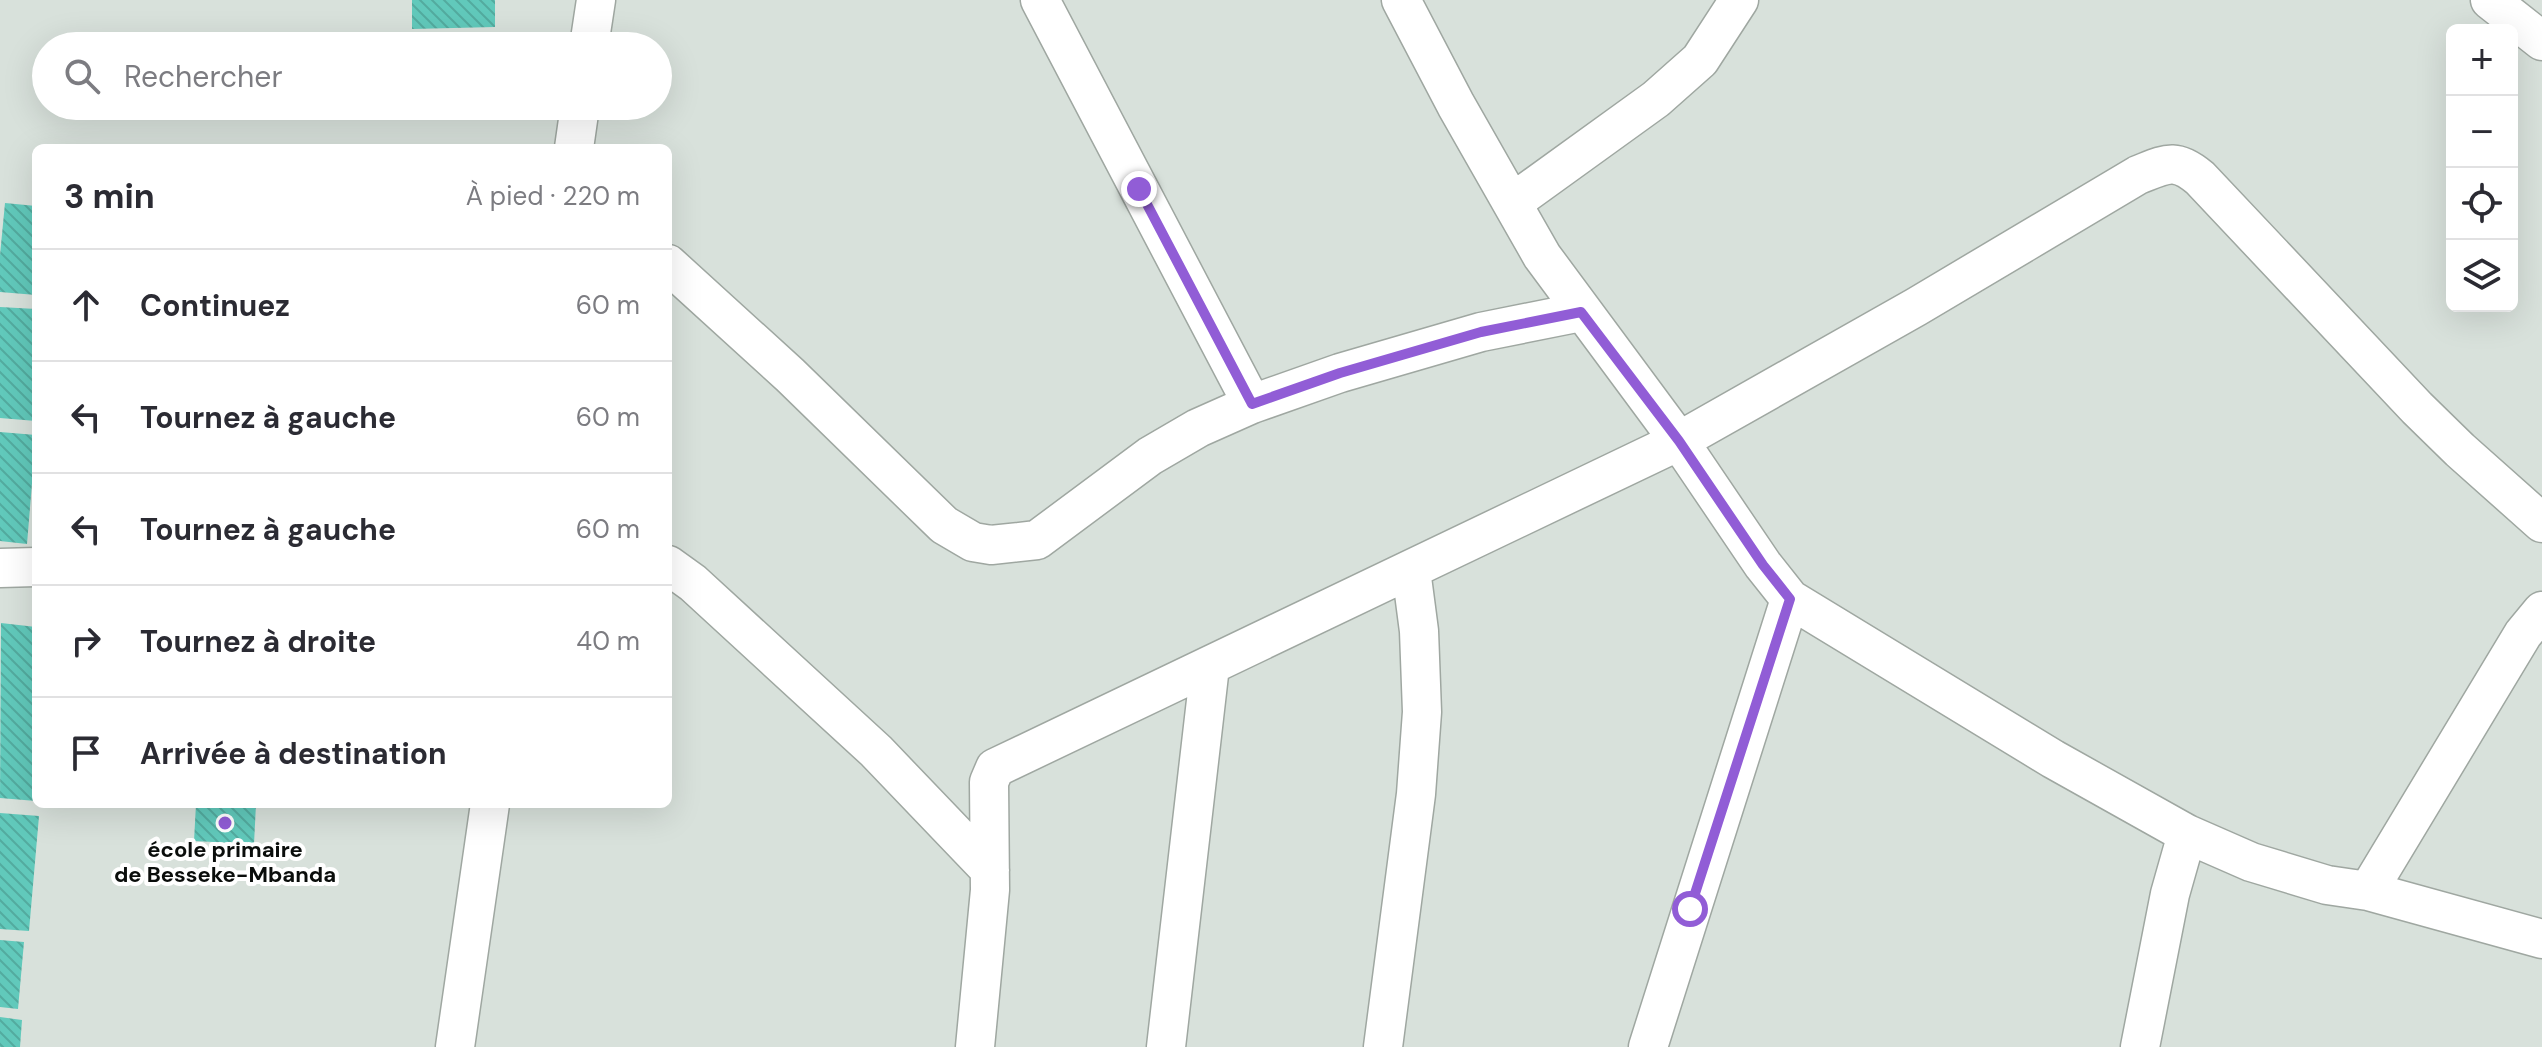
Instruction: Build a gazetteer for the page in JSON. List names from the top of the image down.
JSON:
{
  "places": ["école primaire de Besseke-Mbanda"],
  "page": {
    "map_buttons": ["+", "−"],
    "search": "Rechercher",
    "heading": ["3 min", "À pied · 220 m"],
    "list": [
      ["Continuez", "60 m"],
      ["Tournez à gauche", "60 m"],
      ["Tournez à gauche", "60 m"],
      ["Tournez à droite", "40 m"],
      "Arrivée à destination"
    ]
  }
}
